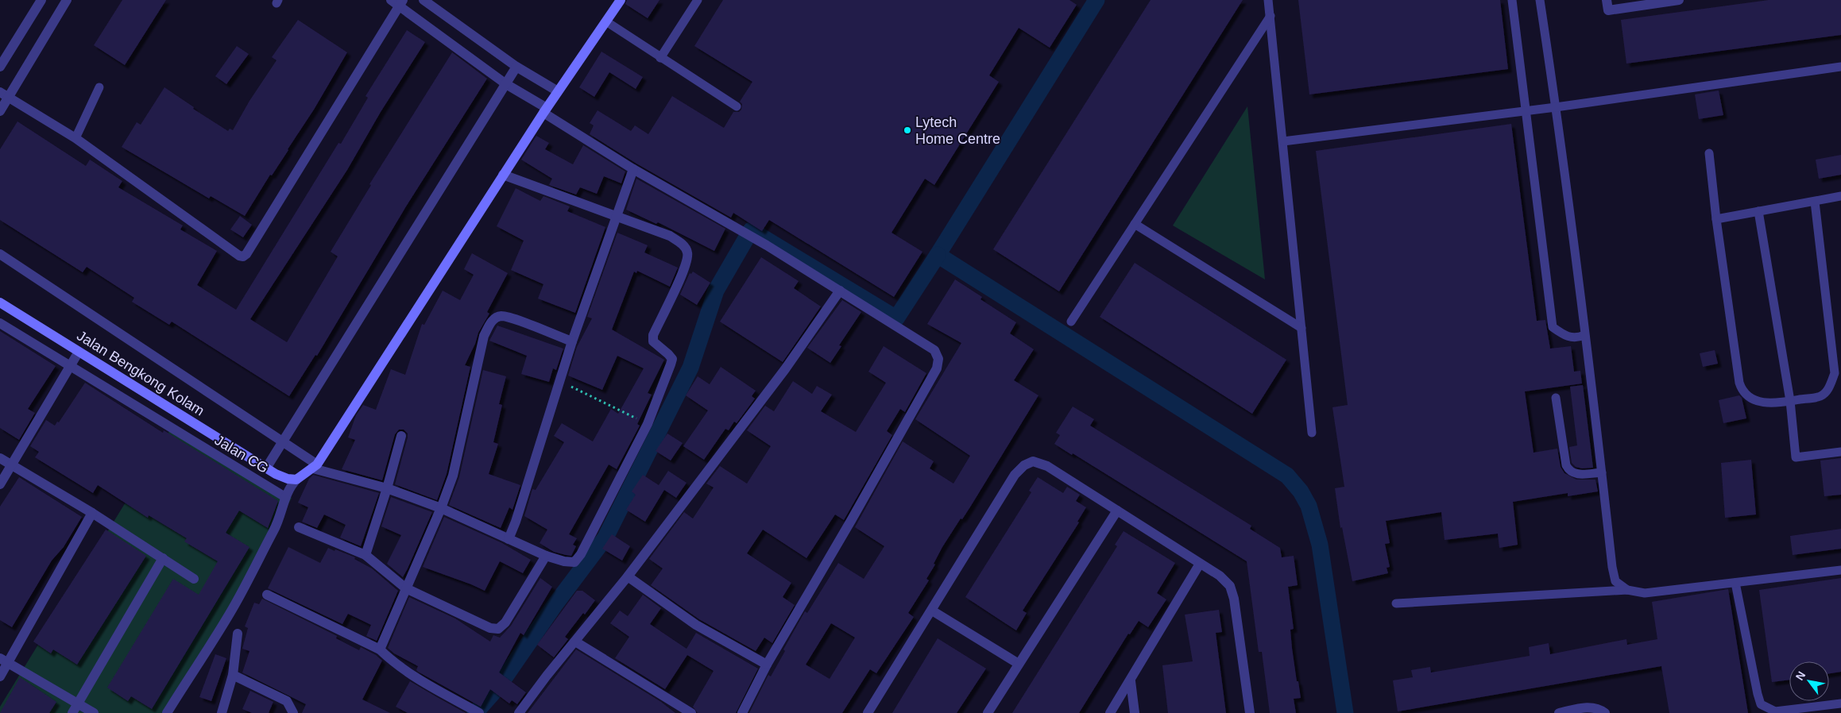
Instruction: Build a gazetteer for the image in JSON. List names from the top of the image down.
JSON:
{
  "streets": {
    "street": ["Jalan Bengkong Kolam", "Jalan CG"]
  },
  "places": ["Lytech Home Centre"],
  "north": "top left"
}
